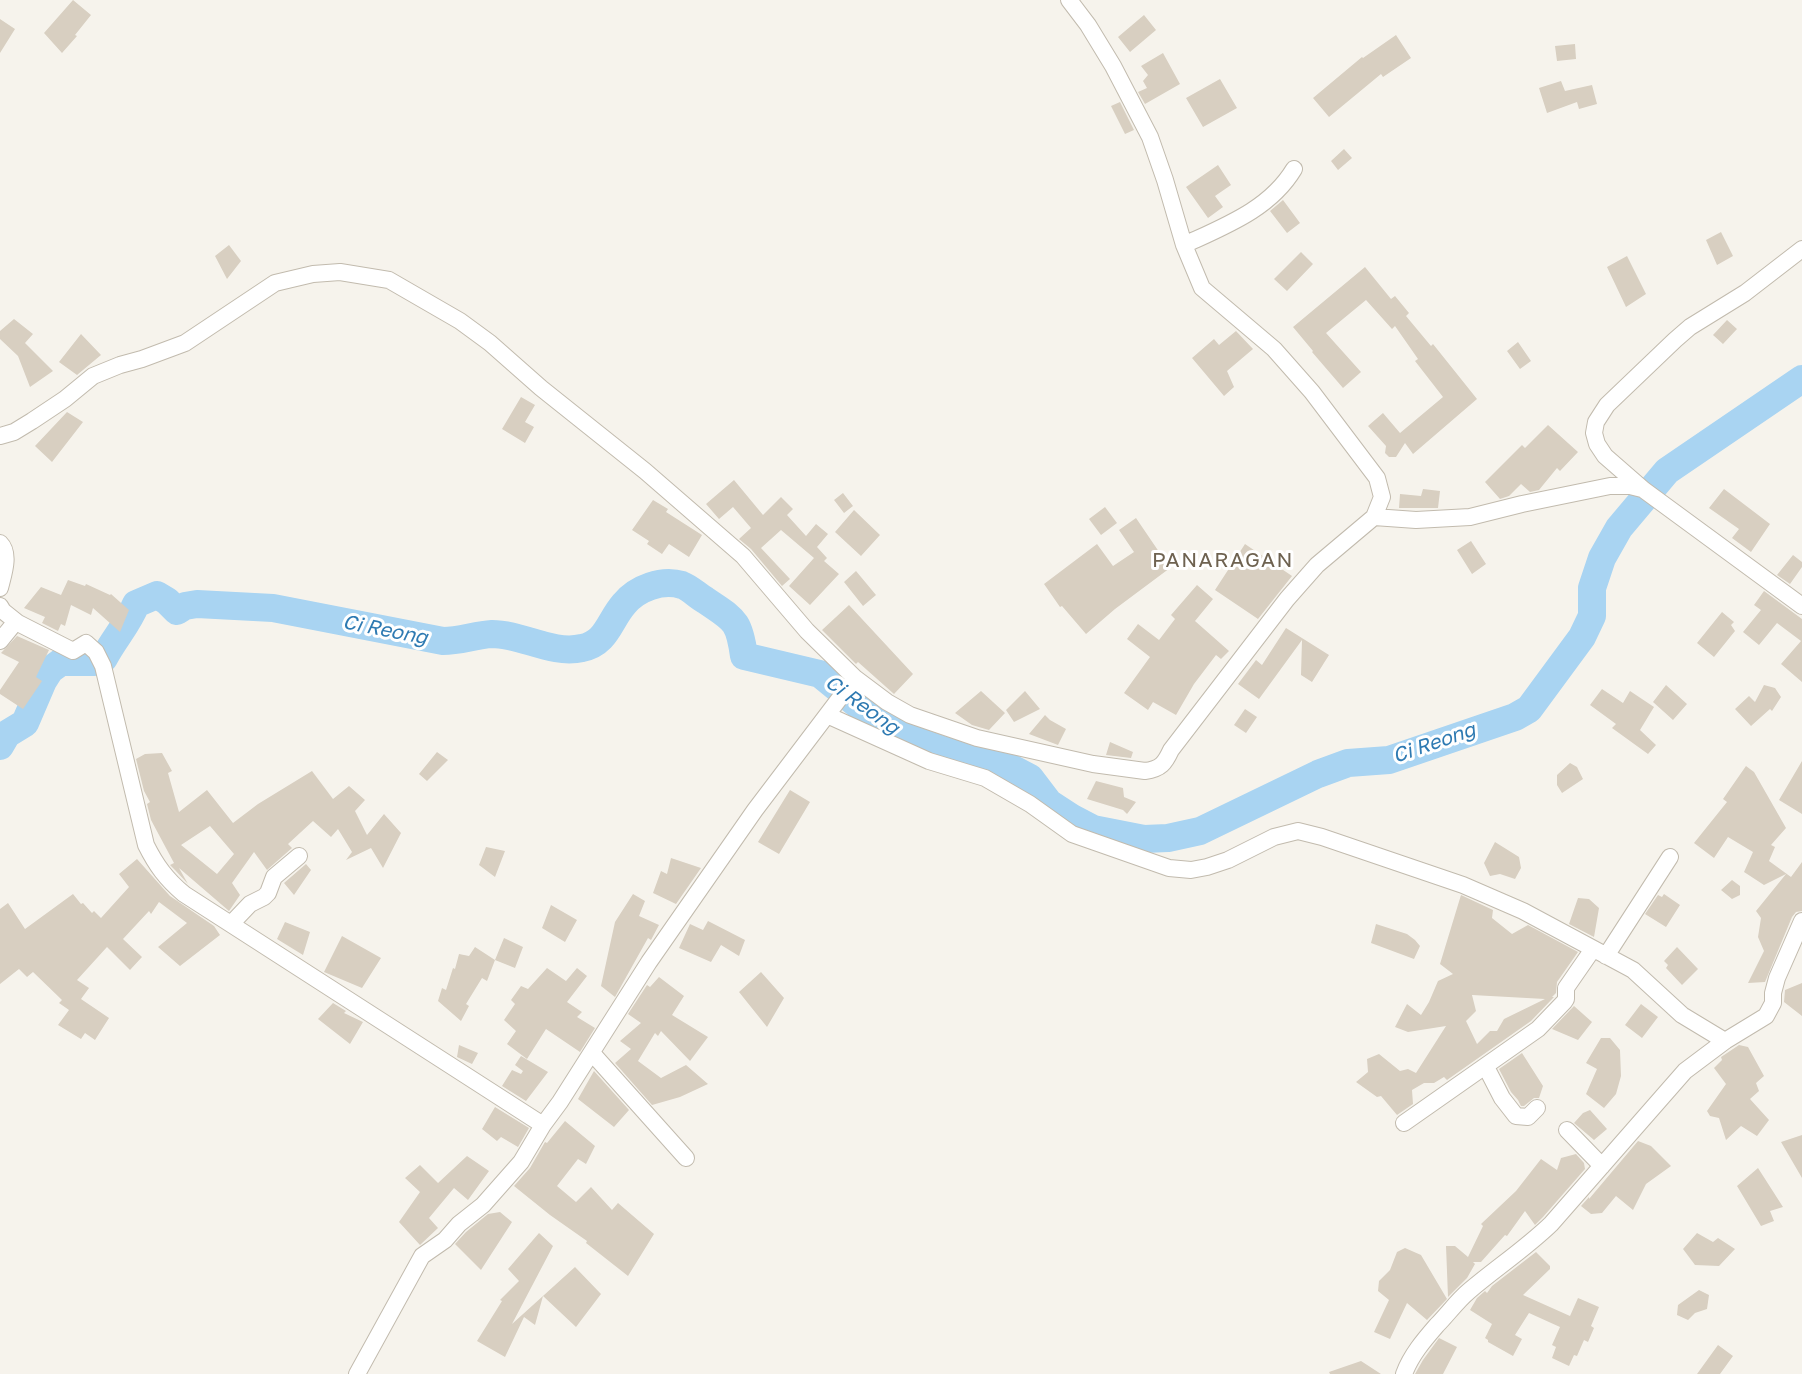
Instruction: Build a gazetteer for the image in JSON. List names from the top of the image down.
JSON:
{
  "districts": ["PANARAGAN"],
  "water": ["Ci Reong"]
}
